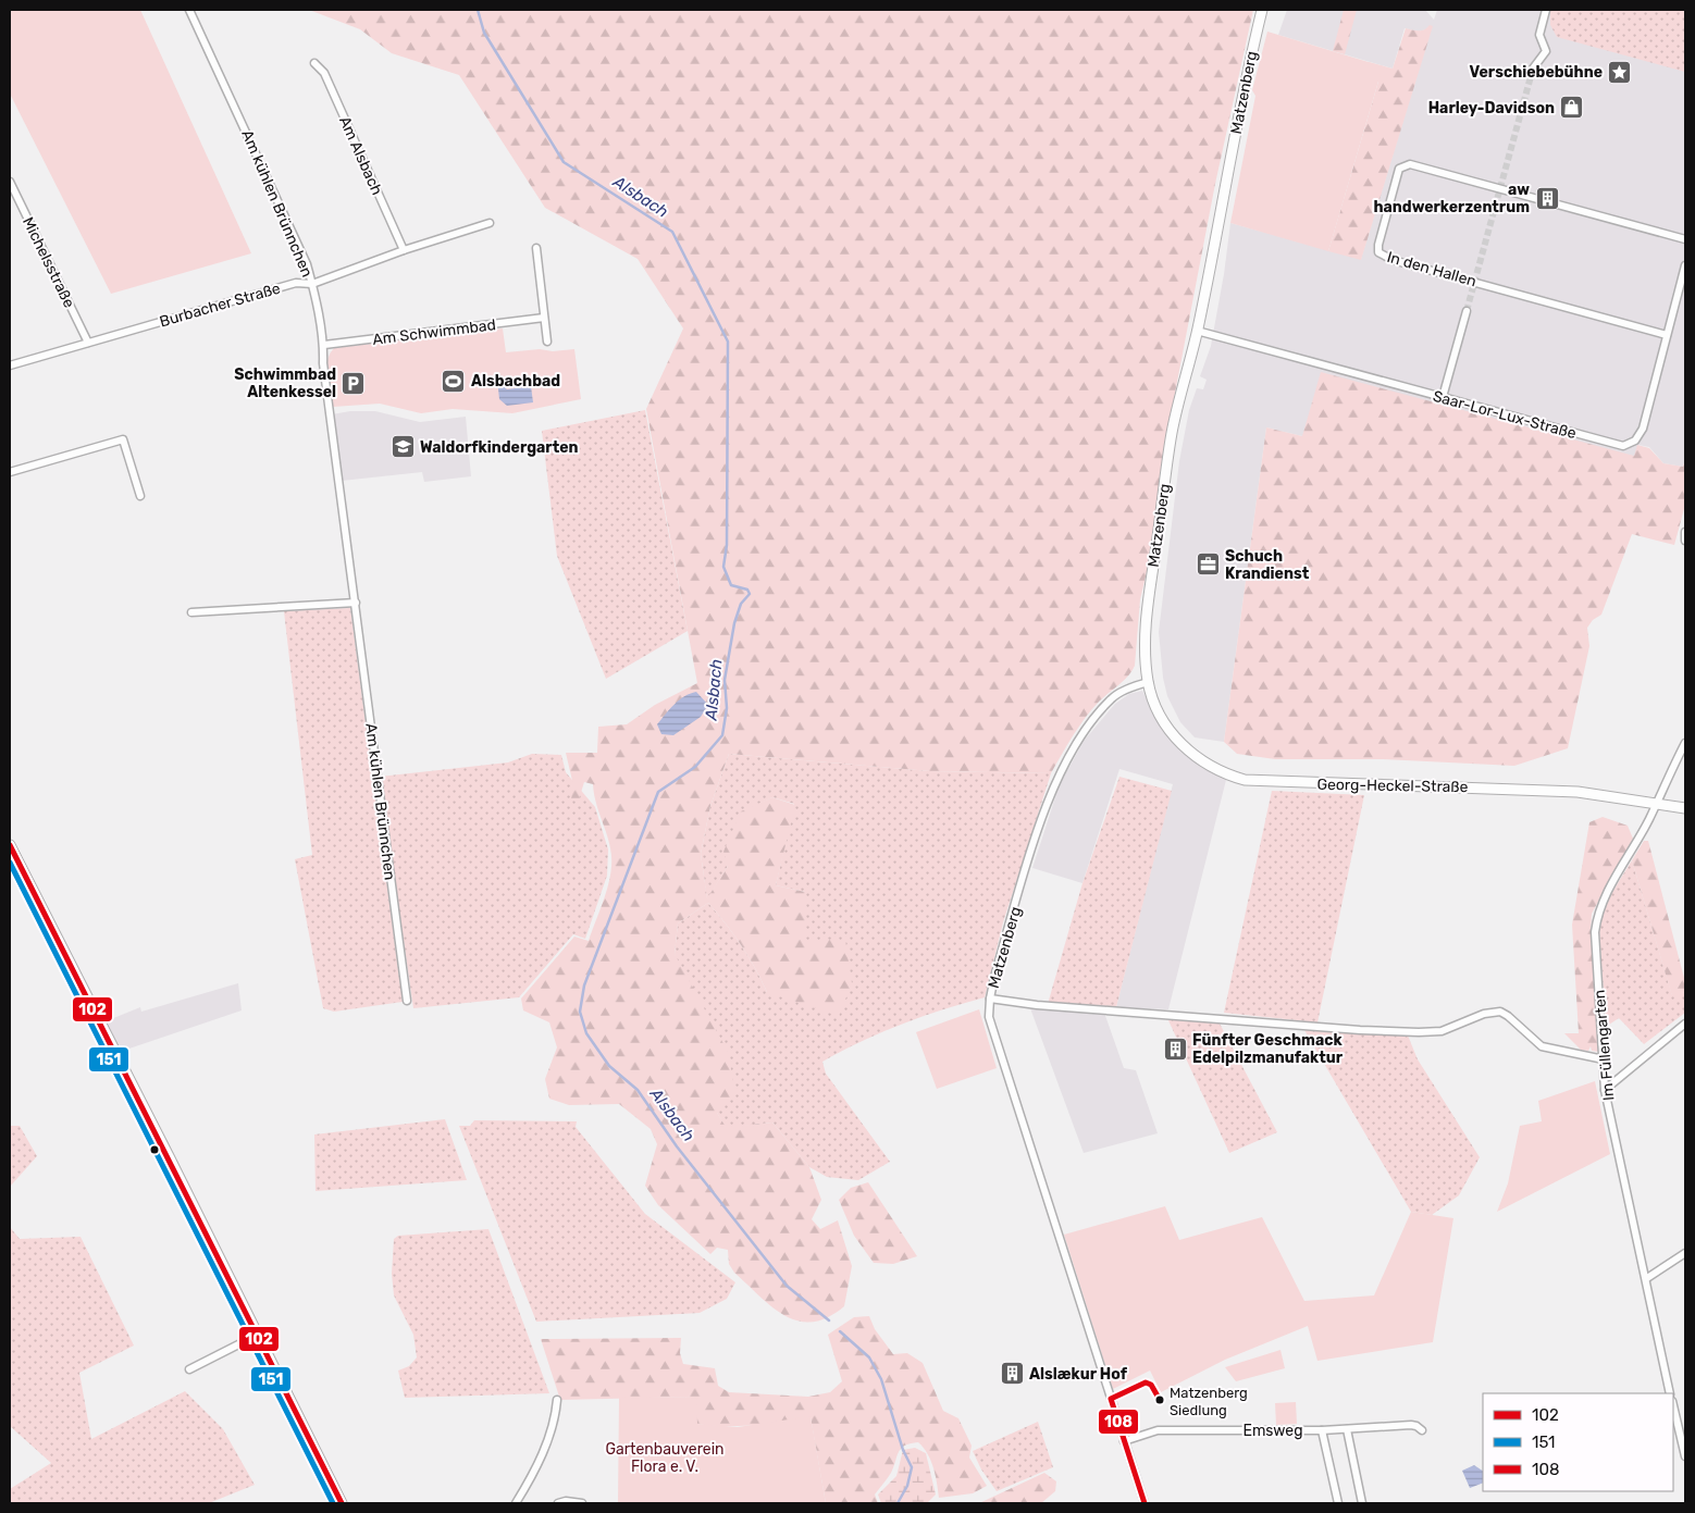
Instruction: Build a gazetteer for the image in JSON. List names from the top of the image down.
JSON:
{
  "streets": {
    "street": [
      "Matzenberg",
      "Am Alsbach",
      "Am kühlen Brünnchen",
      "Michelsstraße",
      "In den Hallen",
      "Burbacher Straße",
      "Am Schwimmbad",
      "Saar-Lor-Lux-Straße",
      "Georg-Heckel-Straße",
      "Im Füllengarten",
      "Emsweg"
    ]
  },
  "crossings": [
    ["Matzenberg", "Saar-Lor-Lux-Straße"],
    ["Matzenberg", "Georg-Heckel-Straße"],
    ["Matzenberg", "Im Füllengarten"],
    ["Matzenberg", "Emsweg"],
    ["Am Alsbach", "Burbacher Straße"],
    ["Am kühlen Brünnchen", "Burbacher Straße"],
    ["Am kühlen Brünnchen", "Am Schwimmbad"],
    ["Michelsstraße", "Burbacher Straße"],
    ["In den Hallen", "Saar-Lor-Lux-Straße"],
    ["Georg-Heckel-Straße", "Im Füllengarten"]
  ],
  "water": ["Alsbach"],
  "parks": ["Gartenbauverein Flora e. V."],
  "places": {
    "place": ["Verschiebebühne"],
    "shop": ["Harley-Davidson"],
    "building": ["aw handwerkerzentrum", "Fünfter Geschmack Edelpilzmanufaktur", "Alslækur Hof"],
    "sports": ["Alsbachbad"],
    "parking": ["Schwimmbad Altenkessel"],
    "school or university": ["Waldorfkindergarten"],
    "office": ["Schuch Krandienst"],
    "other": ["Matzenberg Siedlung"]
  },
  "lines": ["transit line 102", "transit line 151", "transit line 108"],
  "legend": ["102", "151", "108"]
}
